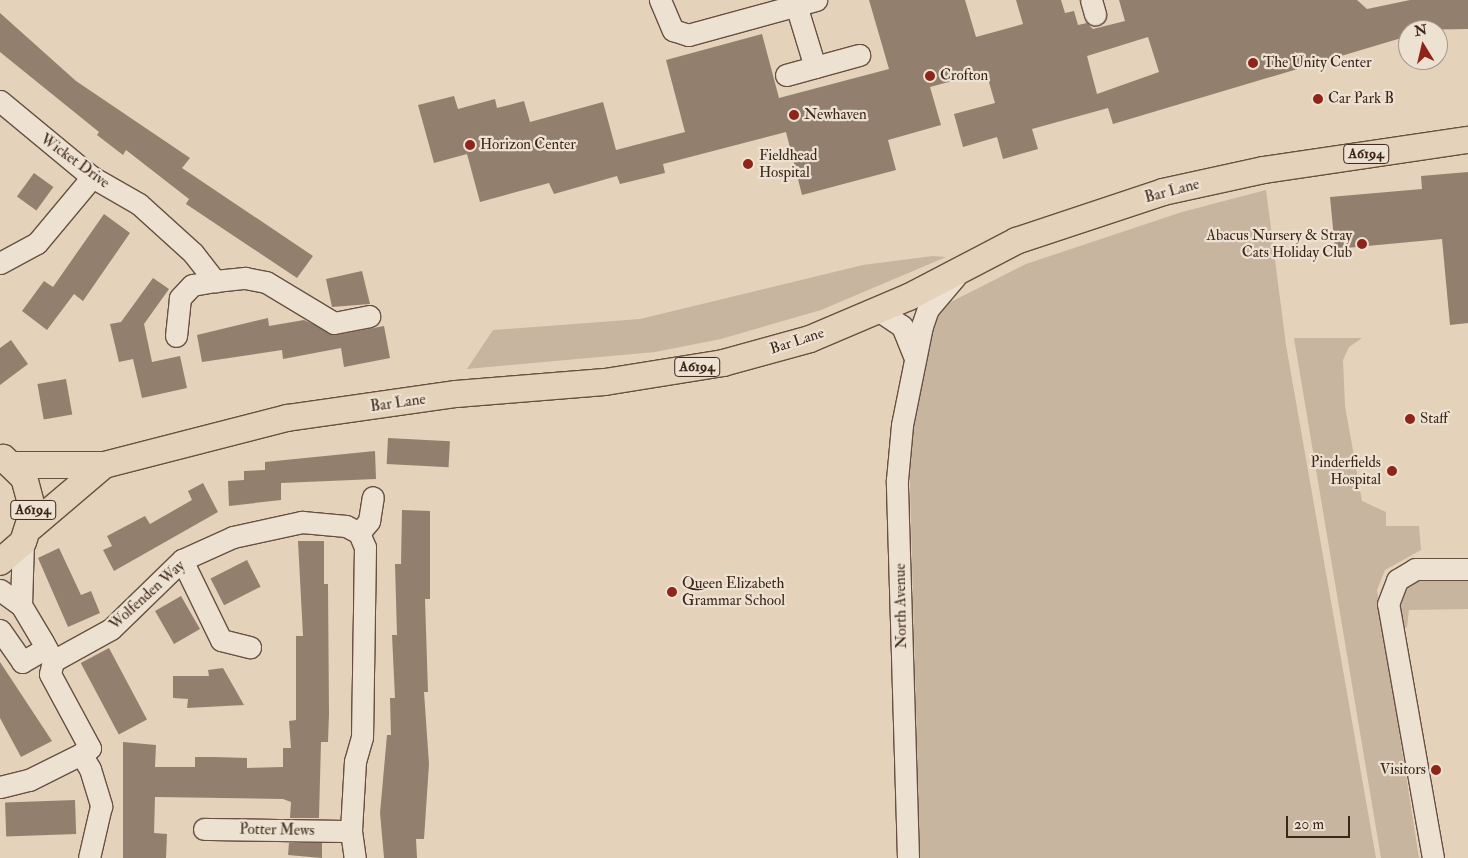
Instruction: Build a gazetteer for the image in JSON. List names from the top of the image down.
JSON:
{
  "streets": {
    "main road": ["A6194", "Bar Lane"],
    "street": [
      "Wicket Drive",
      "Wolfenden Way",
      "North Avenue",
      "Potter Mews"
    ]
  },
  "crossings": [
    ["A6194", "Bar Lane"],
    ["Bar Lane", "North Avenue"]
  ],
  "places": [
    "The Unity Center",
    "Crofton",
    "Car Park B",
    "Newhaven",
    "Horizon Center",
    "Fieldhead Hospital",
    "Abacus Nursery & Stray Cats Holiday Club",
    "Staff",
    "Pinderfields Hospital",
    "Queen Elizabeth Grammar School",
    "Visitors"
  ],
  "scale_bar": "20 m",
  "north": "top"
}
